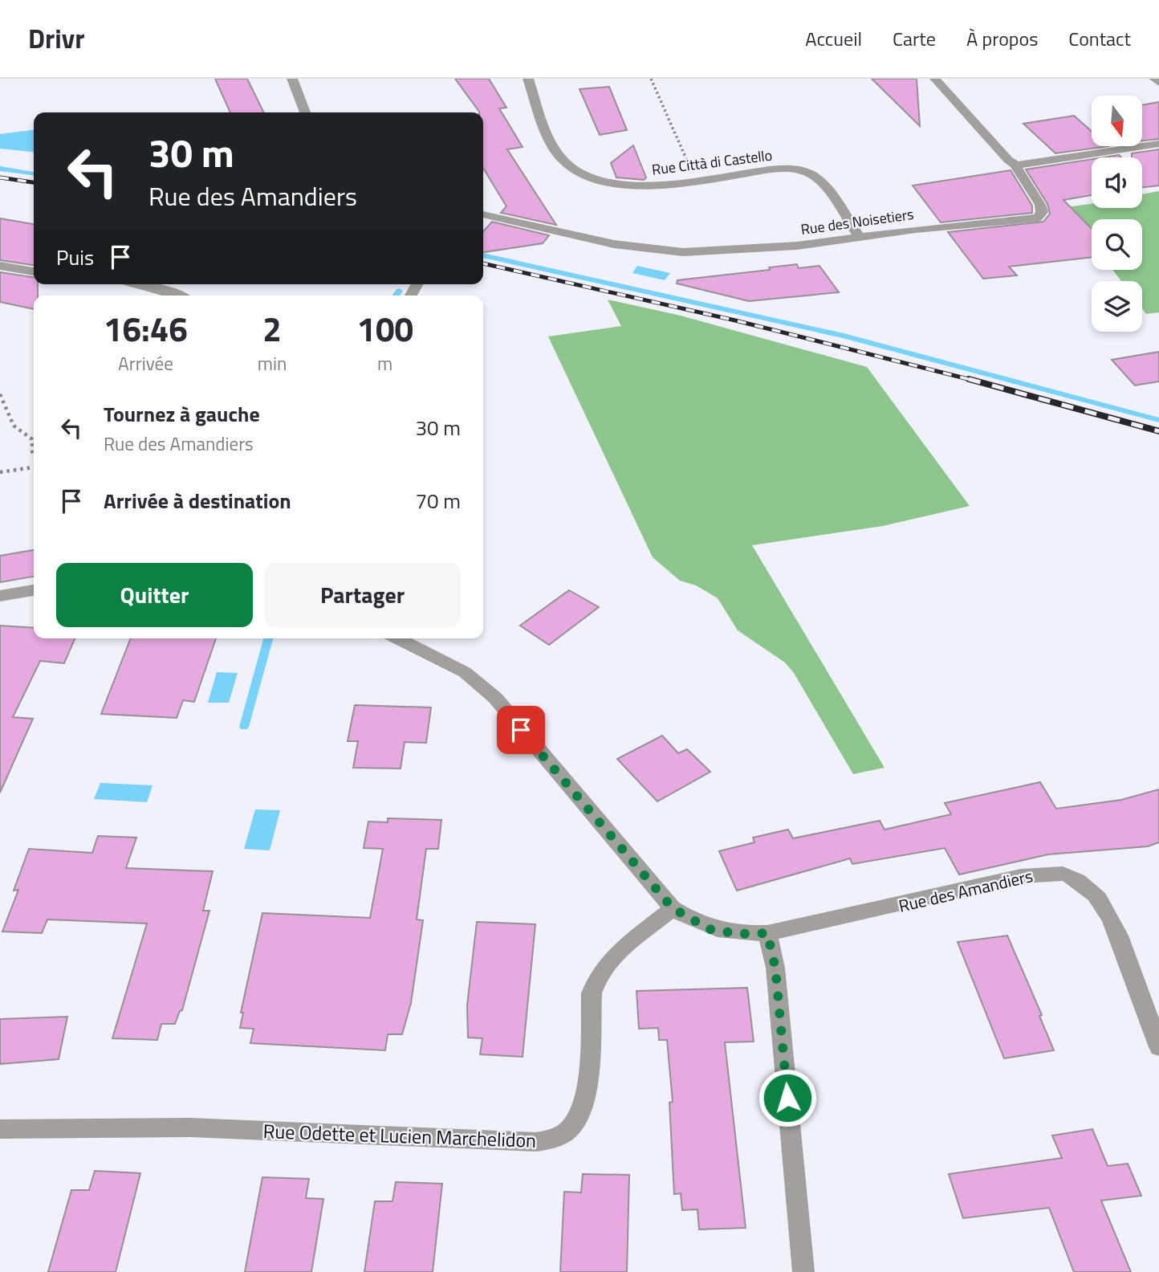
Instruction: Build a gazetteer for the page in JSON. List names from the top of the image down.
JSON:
{
  "streets": {
    "street": [
      "Rue Città di Castello",
      "Rue des Noisetiers",
      "Rue des Amandiers",
      "Rue Odette et Lucien Marchelidon"
    ]
  },
  "crossings": [
    ["Rue Città di Castello", "Rue des Noisetiers"],
    ["Rue des Amandiers", "Rue Odette et Lucien Marchelidon"]
  ],
  "north": "bottom",
  "page": {
    "header": "Drivr",
    "nav": [
      "Accueil",
      "Carte",
      "À propos",
      "Contact"
    ],
    "turn": ["30 m", "Rue des Amandiers"],
    "then": "Puis",
    "eta": [
      "16:46",
      "Arrivée",
      "2",
      "min",
      "100",
      "m"
    ],
    "list": [
      {
        "name": "Tournez à gauche",
        "note": "Rue des Amandiers",
        "value": "30 m"
      },
      {
        "name": "Arrivée à destination",
        "value": "70 m"
      }
    ],
    "buttons": ["Quitter", "Partager"]
  }
}
